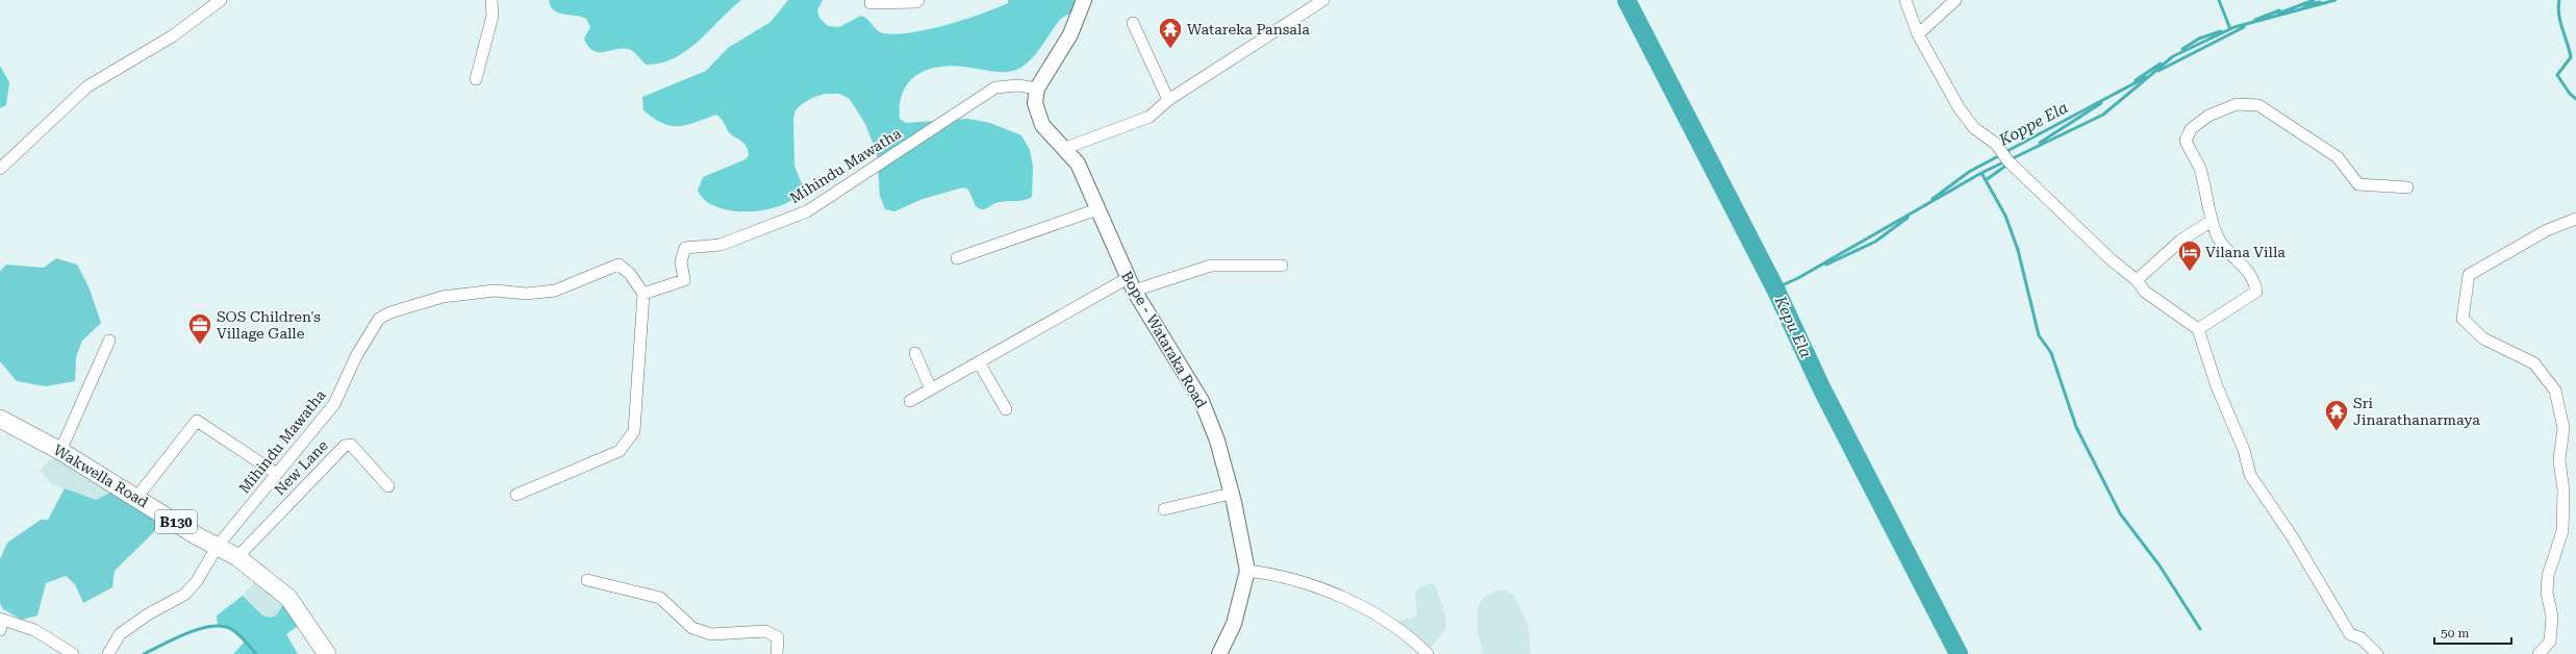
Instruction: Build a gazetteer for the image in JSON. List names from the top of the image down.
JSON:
{
  "streets": {
    "main road": ["Wakwella Road", "B130"],
    "street": ["Mihindu Mawatha", "Bope - Wataraka Road", "New Lane"]
  },
  "crossings": [
    ["Mihindu Mawatha", "Bope - Wataraka Road"],
    ["Mihindu Mawatha", "Wakwella Road"],
    ["New Lane", "Wakwella Road"]
  ],
  "water": ["Koppe Ela", "Kepu Ela"],
  "places": {
    "temple": ["Watareka Pansala", "Sri Jinarathanarmaya"],
    "hotel": ["Vilana Villa"],
    "office": ["SOS Children's Village Galle"]
  },
  "scale_bar": "50 m"
}
